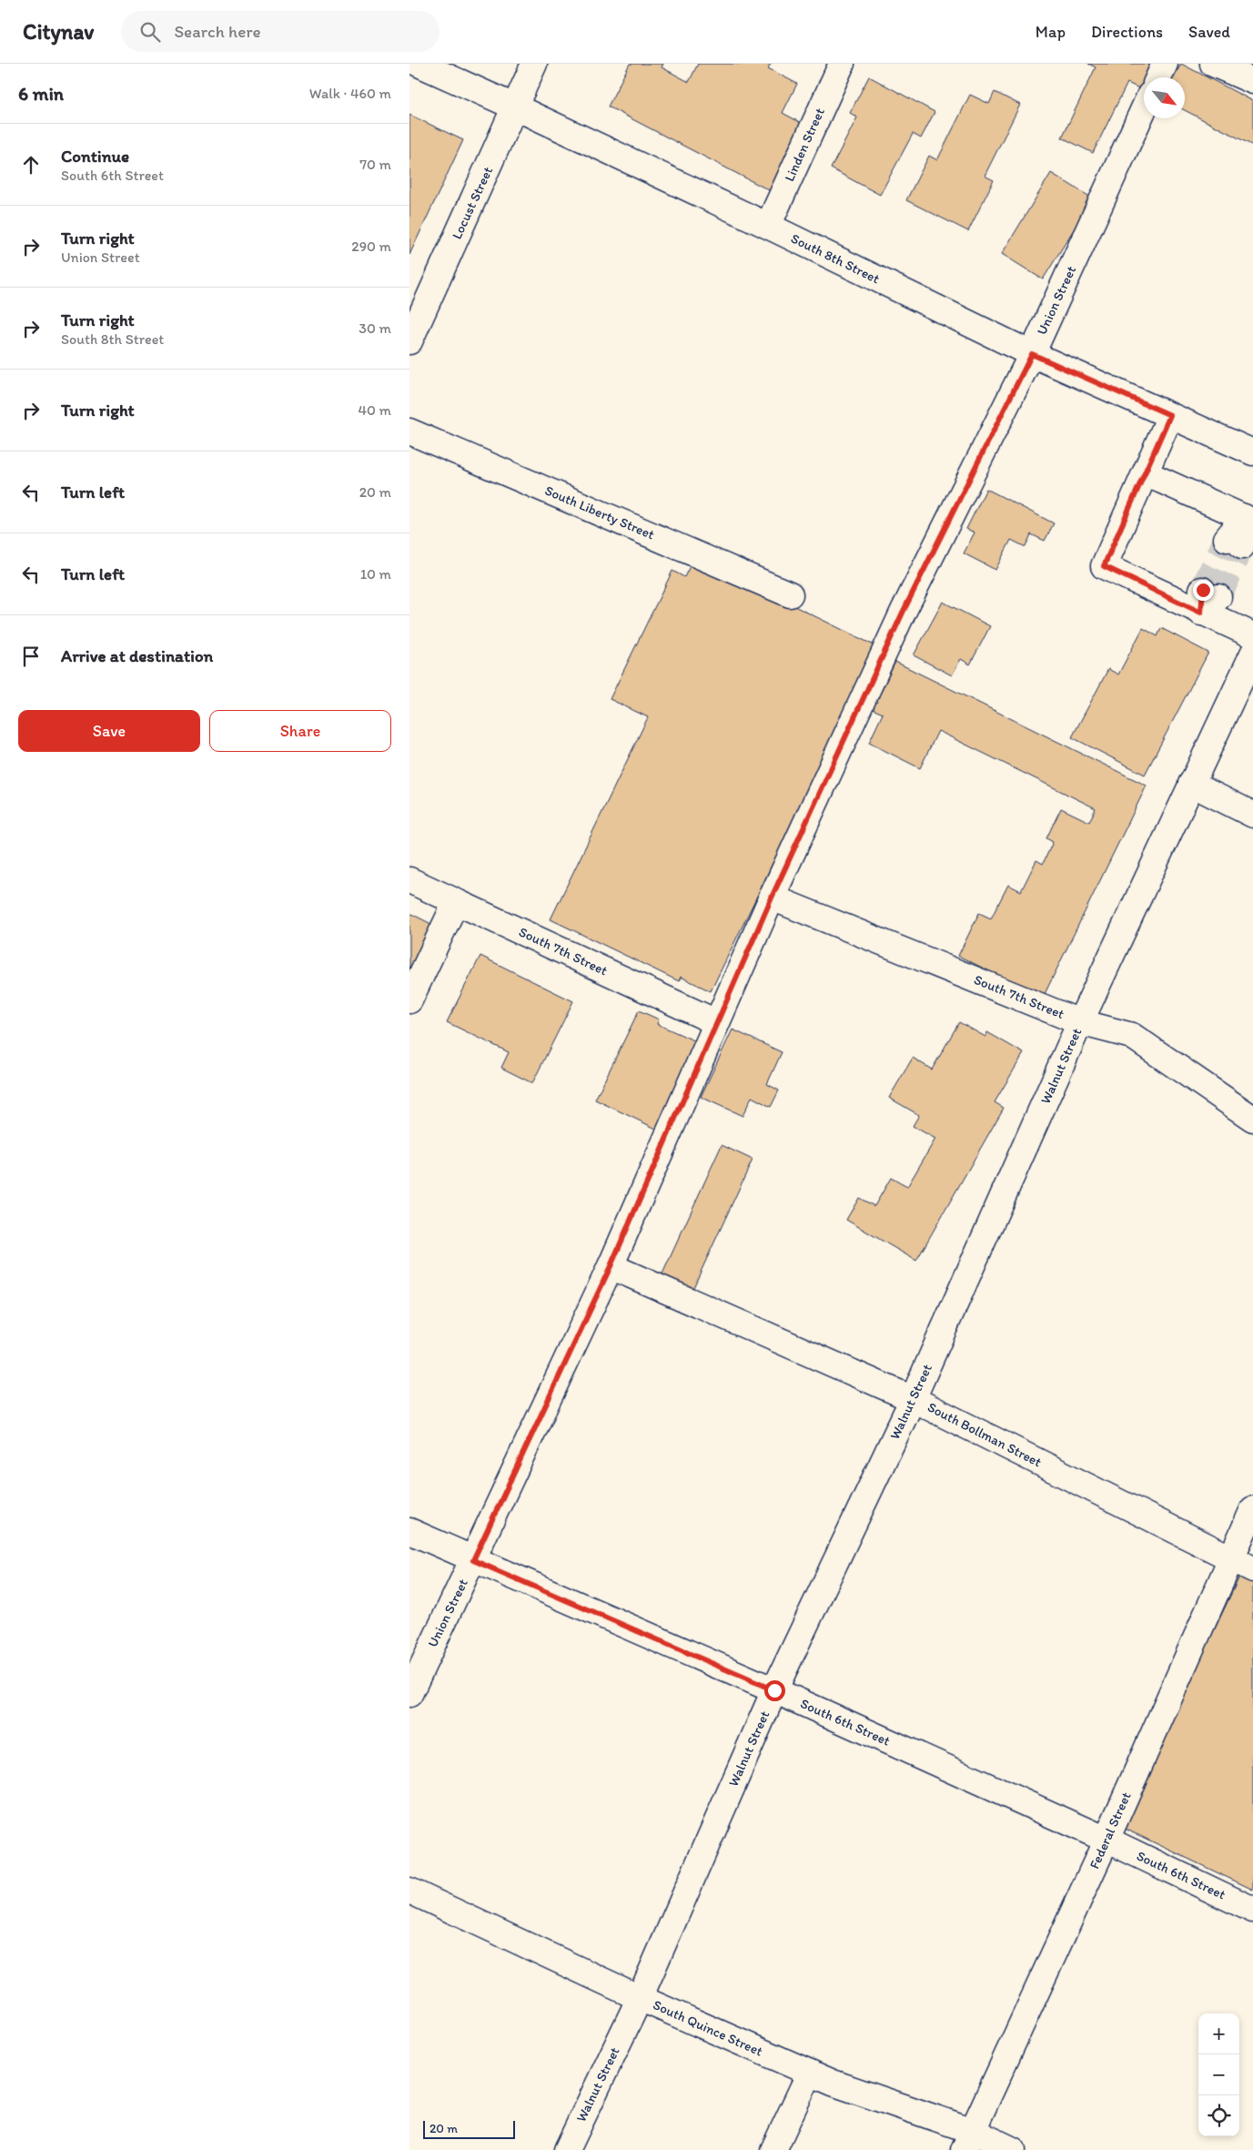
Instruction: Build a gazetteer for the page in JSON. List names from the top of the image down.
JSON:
{
  "streets": {
    "main road": [
      "Linden Street",
      "Locust Street",
      "South 8th Street",
      "Union Street",
      "South Liberty Street",
      "South 7th Street",
      "Walnut Street",
      "South Bollman Street",
      "South 6th Street",
      "Federal Street",
      "South Quince Street"
    ]
  },
  "crossings": [
    ["Linden Street", "South 8th Street"],
    ["Locust Street", "South 8th Street"],
    ["South 8th Street", "Union Street"],
    ["Union Street", "South 7th Street"],
    ["Union Street", "South Bollman Street"],
    ["Union Street", "South 6th Street"],
    ["South 7th Street", "Walnut Street"],
    ["Walnut Street", "South Bollman Street"],
    ["Walnut Street", "South 6th Street"],
    ["Walnut Street", "South Quince Street"],
    ["South Bollman Street", "Federal Street"],
    ["South 6th Street", "Federal Street"],
    ["Federal Street", "South Quince Street"]
  ],
  "scale_bar": "20 m",
  "north": "bottom right",
  "page": {
    "header": "Citynav",
    "search": "Search here",
    "nav": ["Map", "Directions", "Saved"],
    "heading": ["6 min", "Walk · 460 m"],
    "list": [
      ["Continue", "South 6th Street", "70 m"],
      ["Turn right", "Union Street", "290 m"],
      ["Turn right", "South 8th Street", "30 m"],
      ["Turn right", "40 m"],
      ["Turn left", "20 m"],
      ["Turn left", "10 m"],
      "Arrive at destination"
    ],
    "buttons": ["Save", "Share"],
    "map_buttons": ["+", "−"],
    "scale": "20 m"
  }
}
